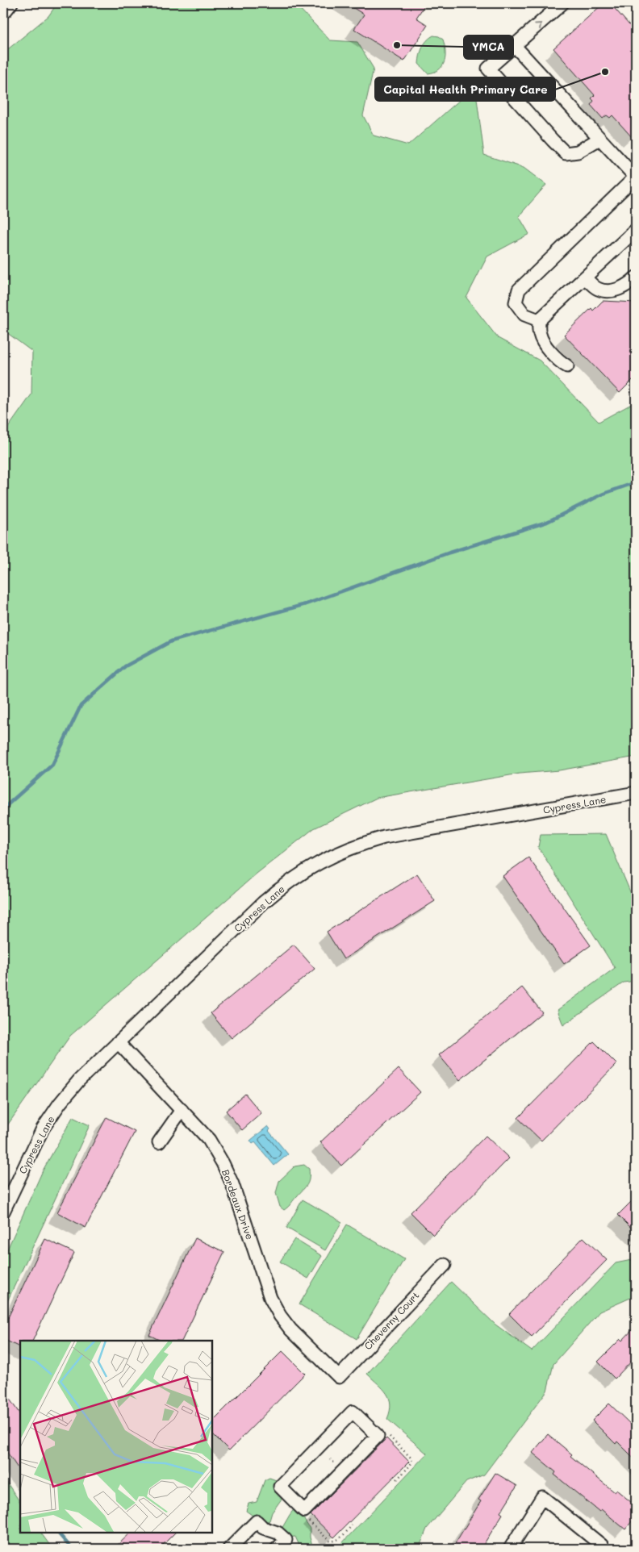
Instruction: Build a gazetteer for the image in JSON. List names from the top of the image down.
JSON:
{
  "streets": {
    "street": ["Cypress Lane", "Bordeaux Drive", "Cheverny Court"]
  },
  "crossings": [
    ["Cypress Lane", "Bordeaux Drive"],
    ["Bordeaux Drive", "Cheverny Court"]
  ],
  "places": ["YMCA", "Capital Health Primary Care"]
}
